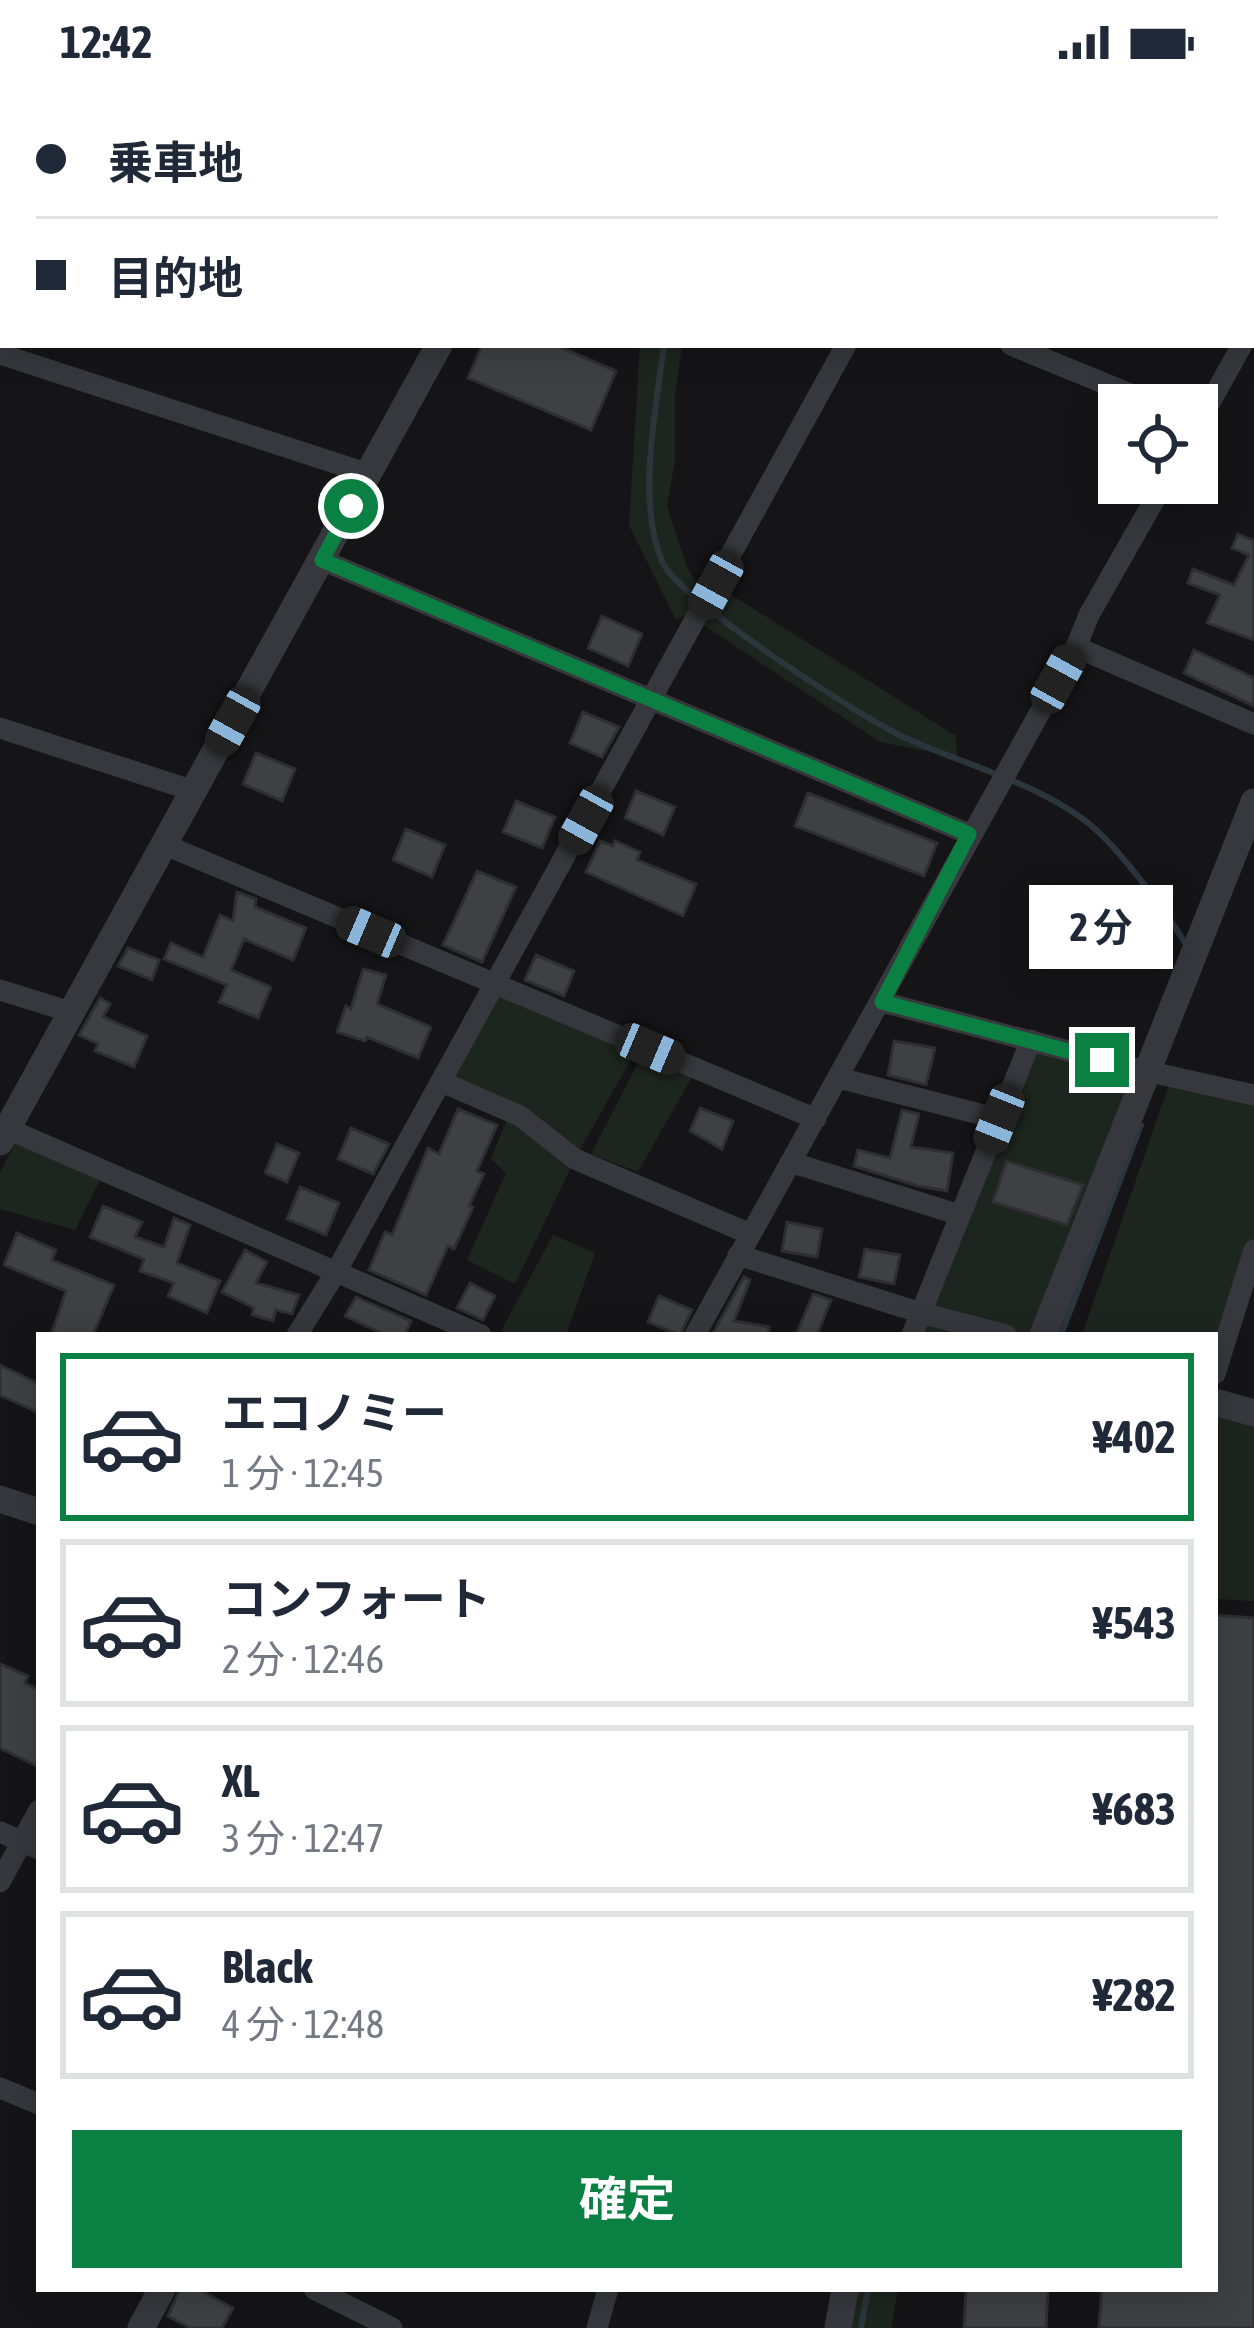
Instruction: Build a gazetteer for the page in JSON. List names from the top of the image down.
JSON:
{
  "page": {
    "status": "12:42",
    "banner": ["乗車地", "目的地"],
    "bubble": "2 分",
    "list": [
      {
        "name": "エコノミー",
        "note": "1 分 · 12:45",
        "value": "¥402"
      },
      {
        "name": "コンフォート",
        "note": "2 分 · 12:46",
        "value": "¥543"
      },
      {
        "name": "XL",
        "note": "3 分 · 12:47",
        "value": "¥683"
      },
      {
        "name": "Black",
        "note": "4 分 · 12:48",
        "value": "¥282"
      }
    ],
    "buttons": "確定"
  }
}
